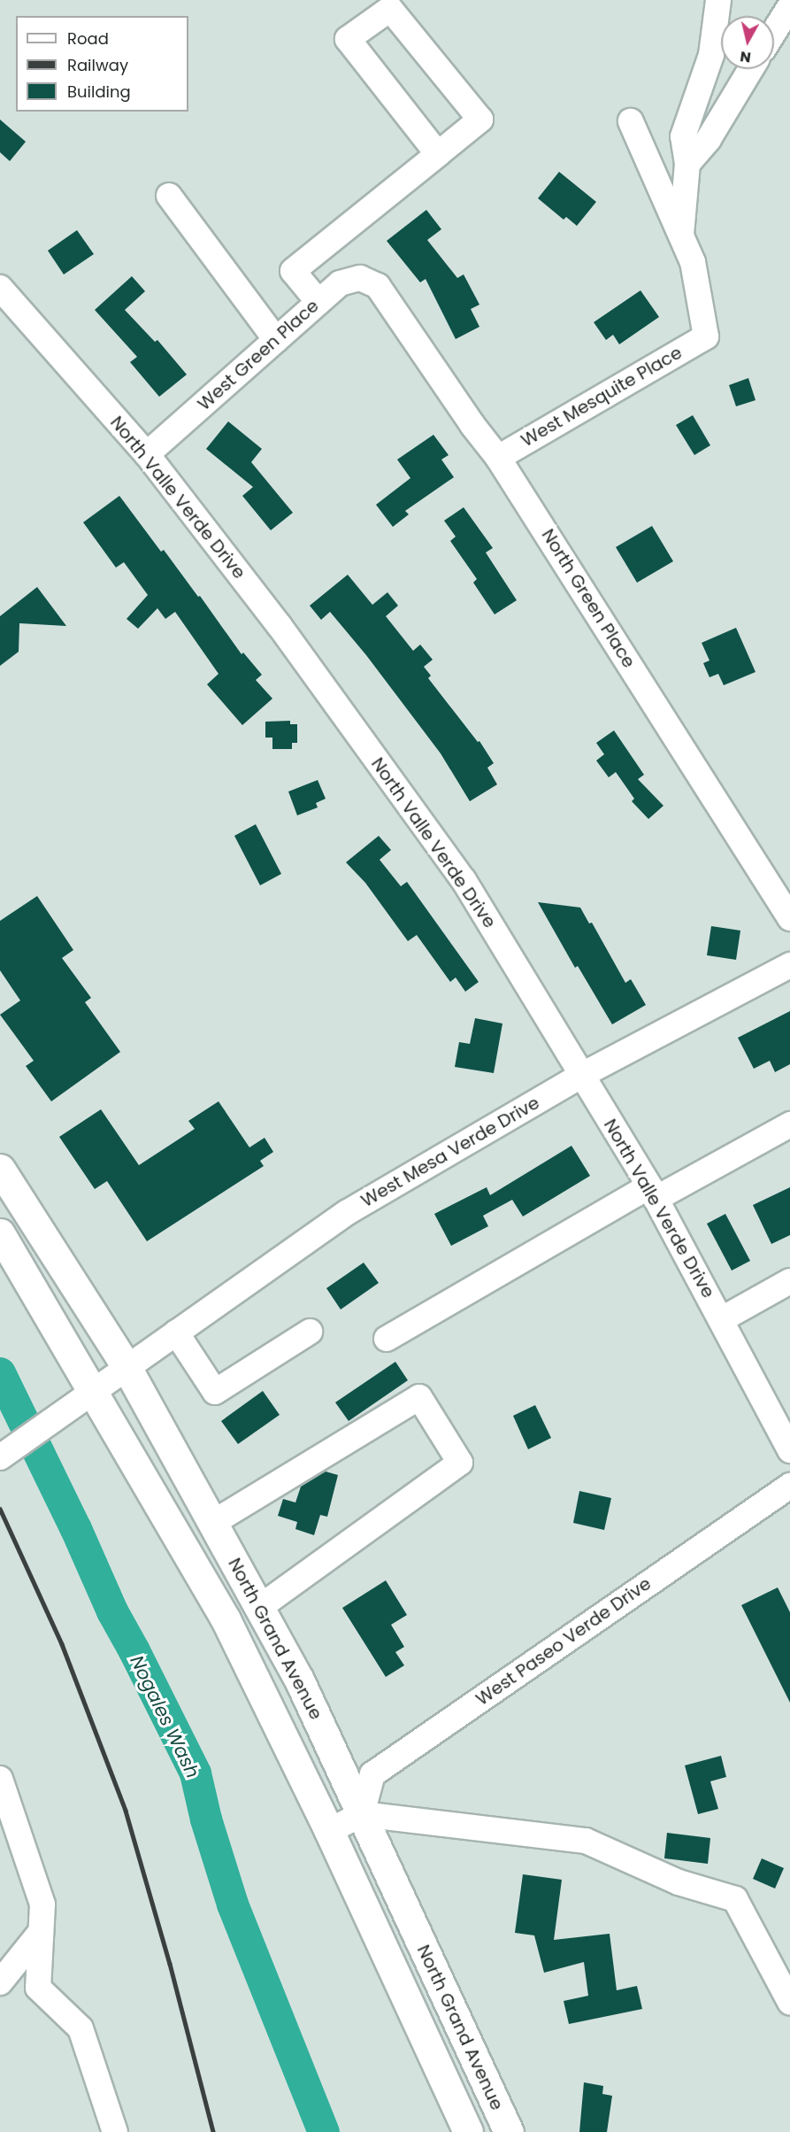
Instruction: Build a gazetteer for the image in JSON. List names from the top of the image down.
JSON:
{
  "streets": {
    "main road": ["North Grand Avenue"],
    "street": [
      "West Green Place",
      "West Mesquite Place",
      "North Valle Verde Drive",
      "North Green Place",
      "West Mesa Verde Drive",
      "West Paseo Verde Drive"
    ]
  },
  "crossings": [
    ["West Green Place", "North Valle Verde Drive"],
    ["West Green Place", "North Green Place"],
    ["West Mesquite Place", "North Green Place"],
    ["North Valle Verde Drive", "West Mesa Verde Drive"],
    ["West Mesa Verde Drive", "North Grand Avenue"],
    ["North Grand Avenue", "West Paseo Verde Drive"]
  ],
  "water": ["Nogales Wash"],
  "legend": ["Road", "Railway", "Building"],
  "north": "bottom"
}
